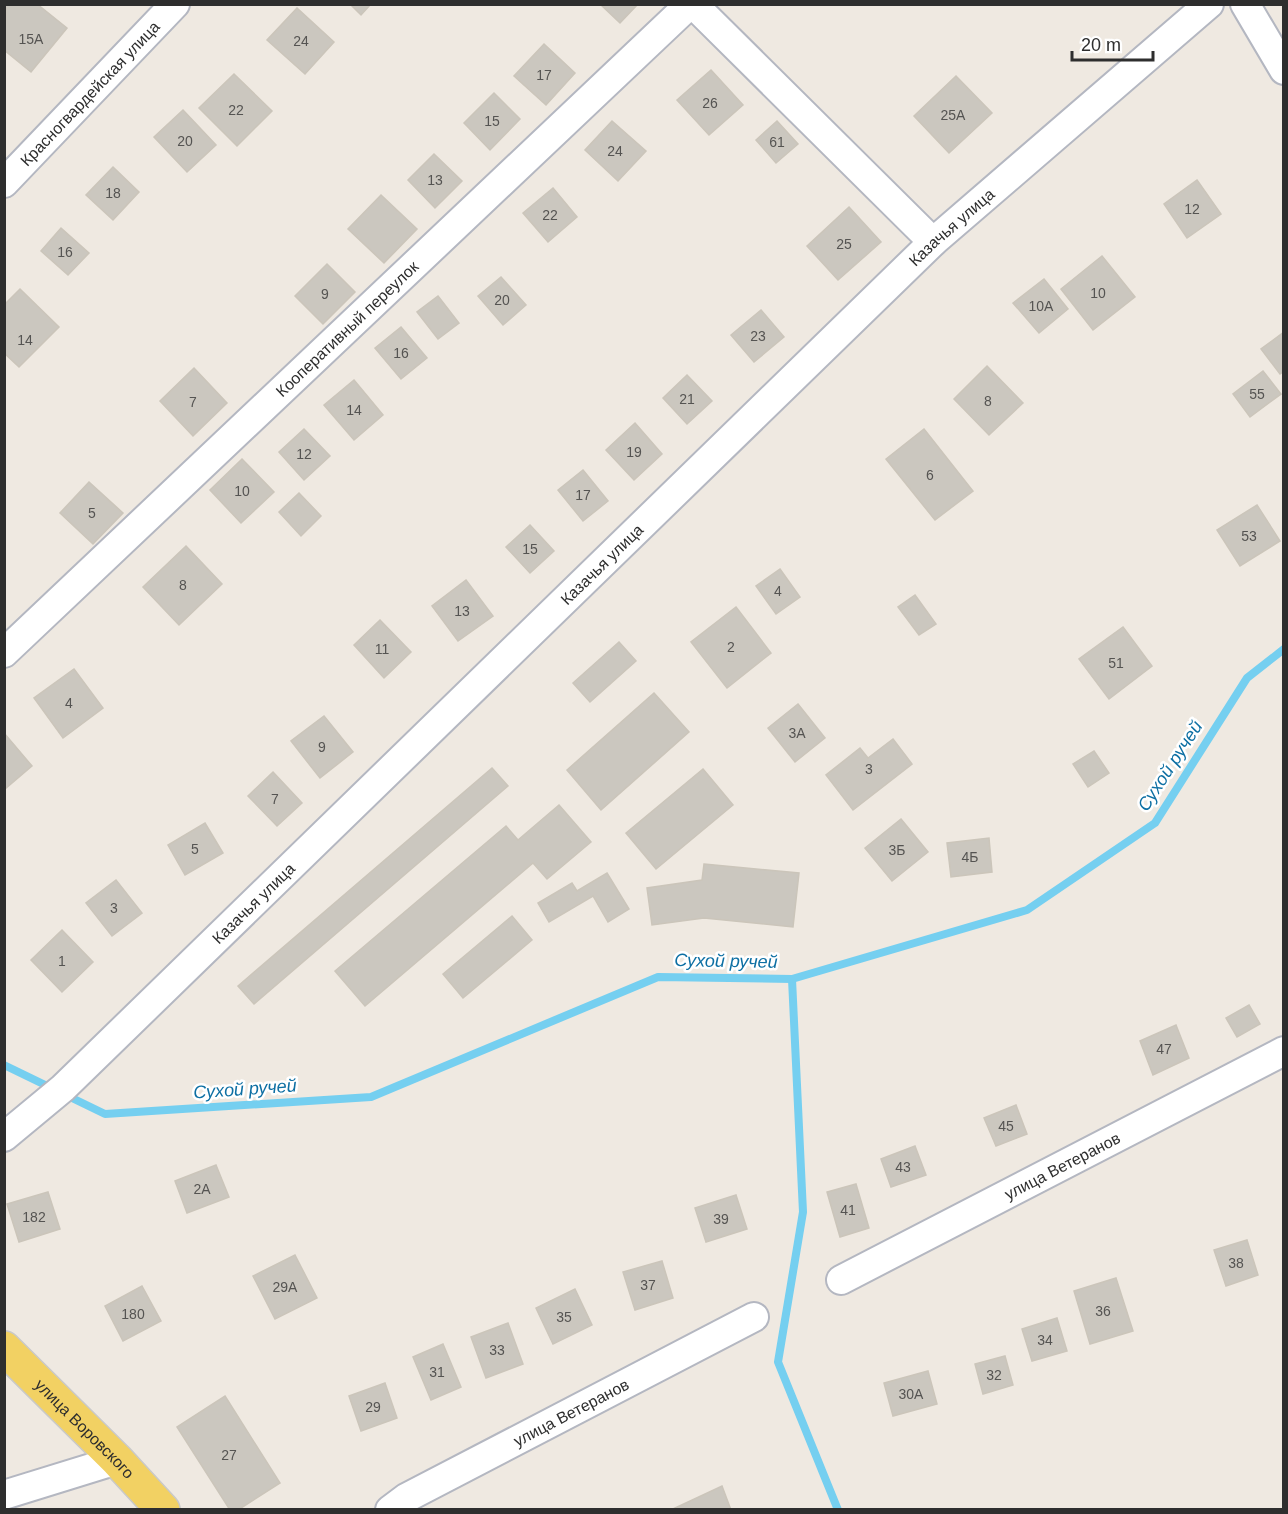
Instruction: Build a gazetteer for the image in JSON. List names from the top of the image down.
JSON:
{
  "streets": {
    "main road": ["улица Воровского"],
    "street": [
      "Красногвардейская улица",
      "Казачья улица",
      "Кооперативный переулок",
      "улица Ветеранов"
    ]
  },
  "water": ["Сухой ручей"],
  "house_numbers": [
    "15А",
    "24",
    "17",
    "26",
    "22",
    "25А",
    "15",
    "20",
    "61",
    "24",
    "13",
    "18",
    "12",
    "22",
    "25",
    "16",
    "10",
    "9",
    "20",
    "10А",
    "23",
    "14",
    "16",
    "55",
    "21",
    "8",
    "7",
    "14",
    "19",
    "12",
    "6",
    "10",
    "17",
    "5",
    "53",
    "15",
    "8",
    "4",
    "13",
    "2",
    "11",
    "51",
    "4",
    "3А",
    "9",
    "3",
    "7",
    "5",
    "3Б",
    "4Б",
    "3",
    "1",
    "47",
    "45",
    "43",
    "2А",
    "41",
    "182",
    "39",
    "38",
    "37",
    "29А",
    "36",
    "180",
    "35",
    "34",
    "33",
    "31",
    "32",
    "30А",
    "29",
    "27"
  ],
  "scale_bar": "20 m"
}
